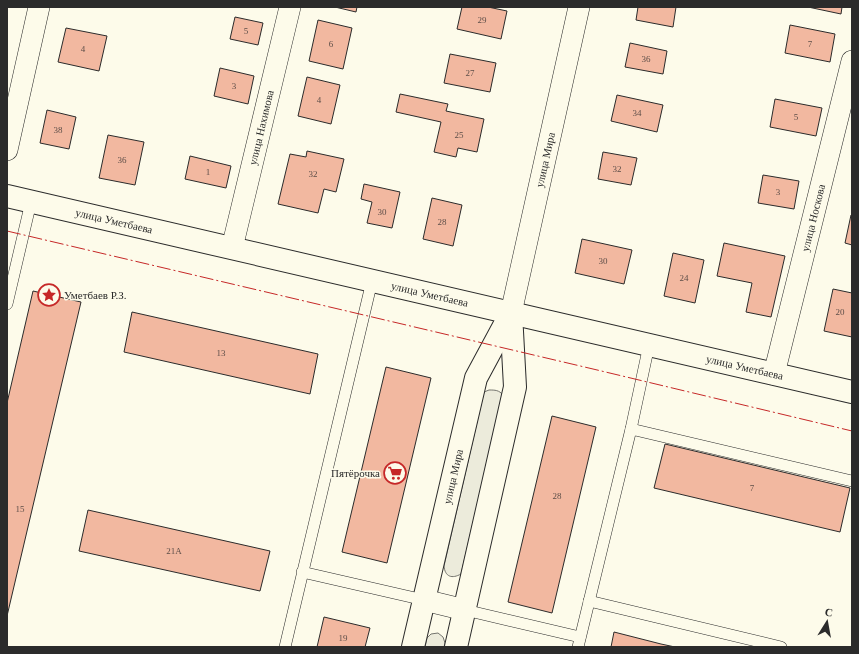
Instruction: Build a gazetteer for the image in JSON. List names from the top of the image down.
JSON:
{
  "streets": {
    "main road": ["улица Мира", "улица Уметбаева"],
    "street": ["улица Нахимова", "улица Носкова"]
  },
  "crossings": [
    ["улица Нахимова", "улица Уметбаева"],
    ["улица Мира", "улица Уметбаева"],
    ["улица Носкова", "улица Уметбаева"]
  ],
  "places": {
    "place": ["Уметбаев Р.З."],
    "supermarket": ["Пятёрочка"]
  },
  "house_numbers": [
    "29",
    "5",
    "6",
    "7",
    "4",
    "36",
    "27",
    "3",
    "4",
    "34",
    "5",
    "38",
    "25",
    "36",
    "32",
    "1",
    "32",
    "3",
    "30",
    "28",
    "30",
    "24",
    "20",
    "13",
    "7",
    "28",
    "15",
    "21А",
    "19"
  ],
  "north": "top"
}
